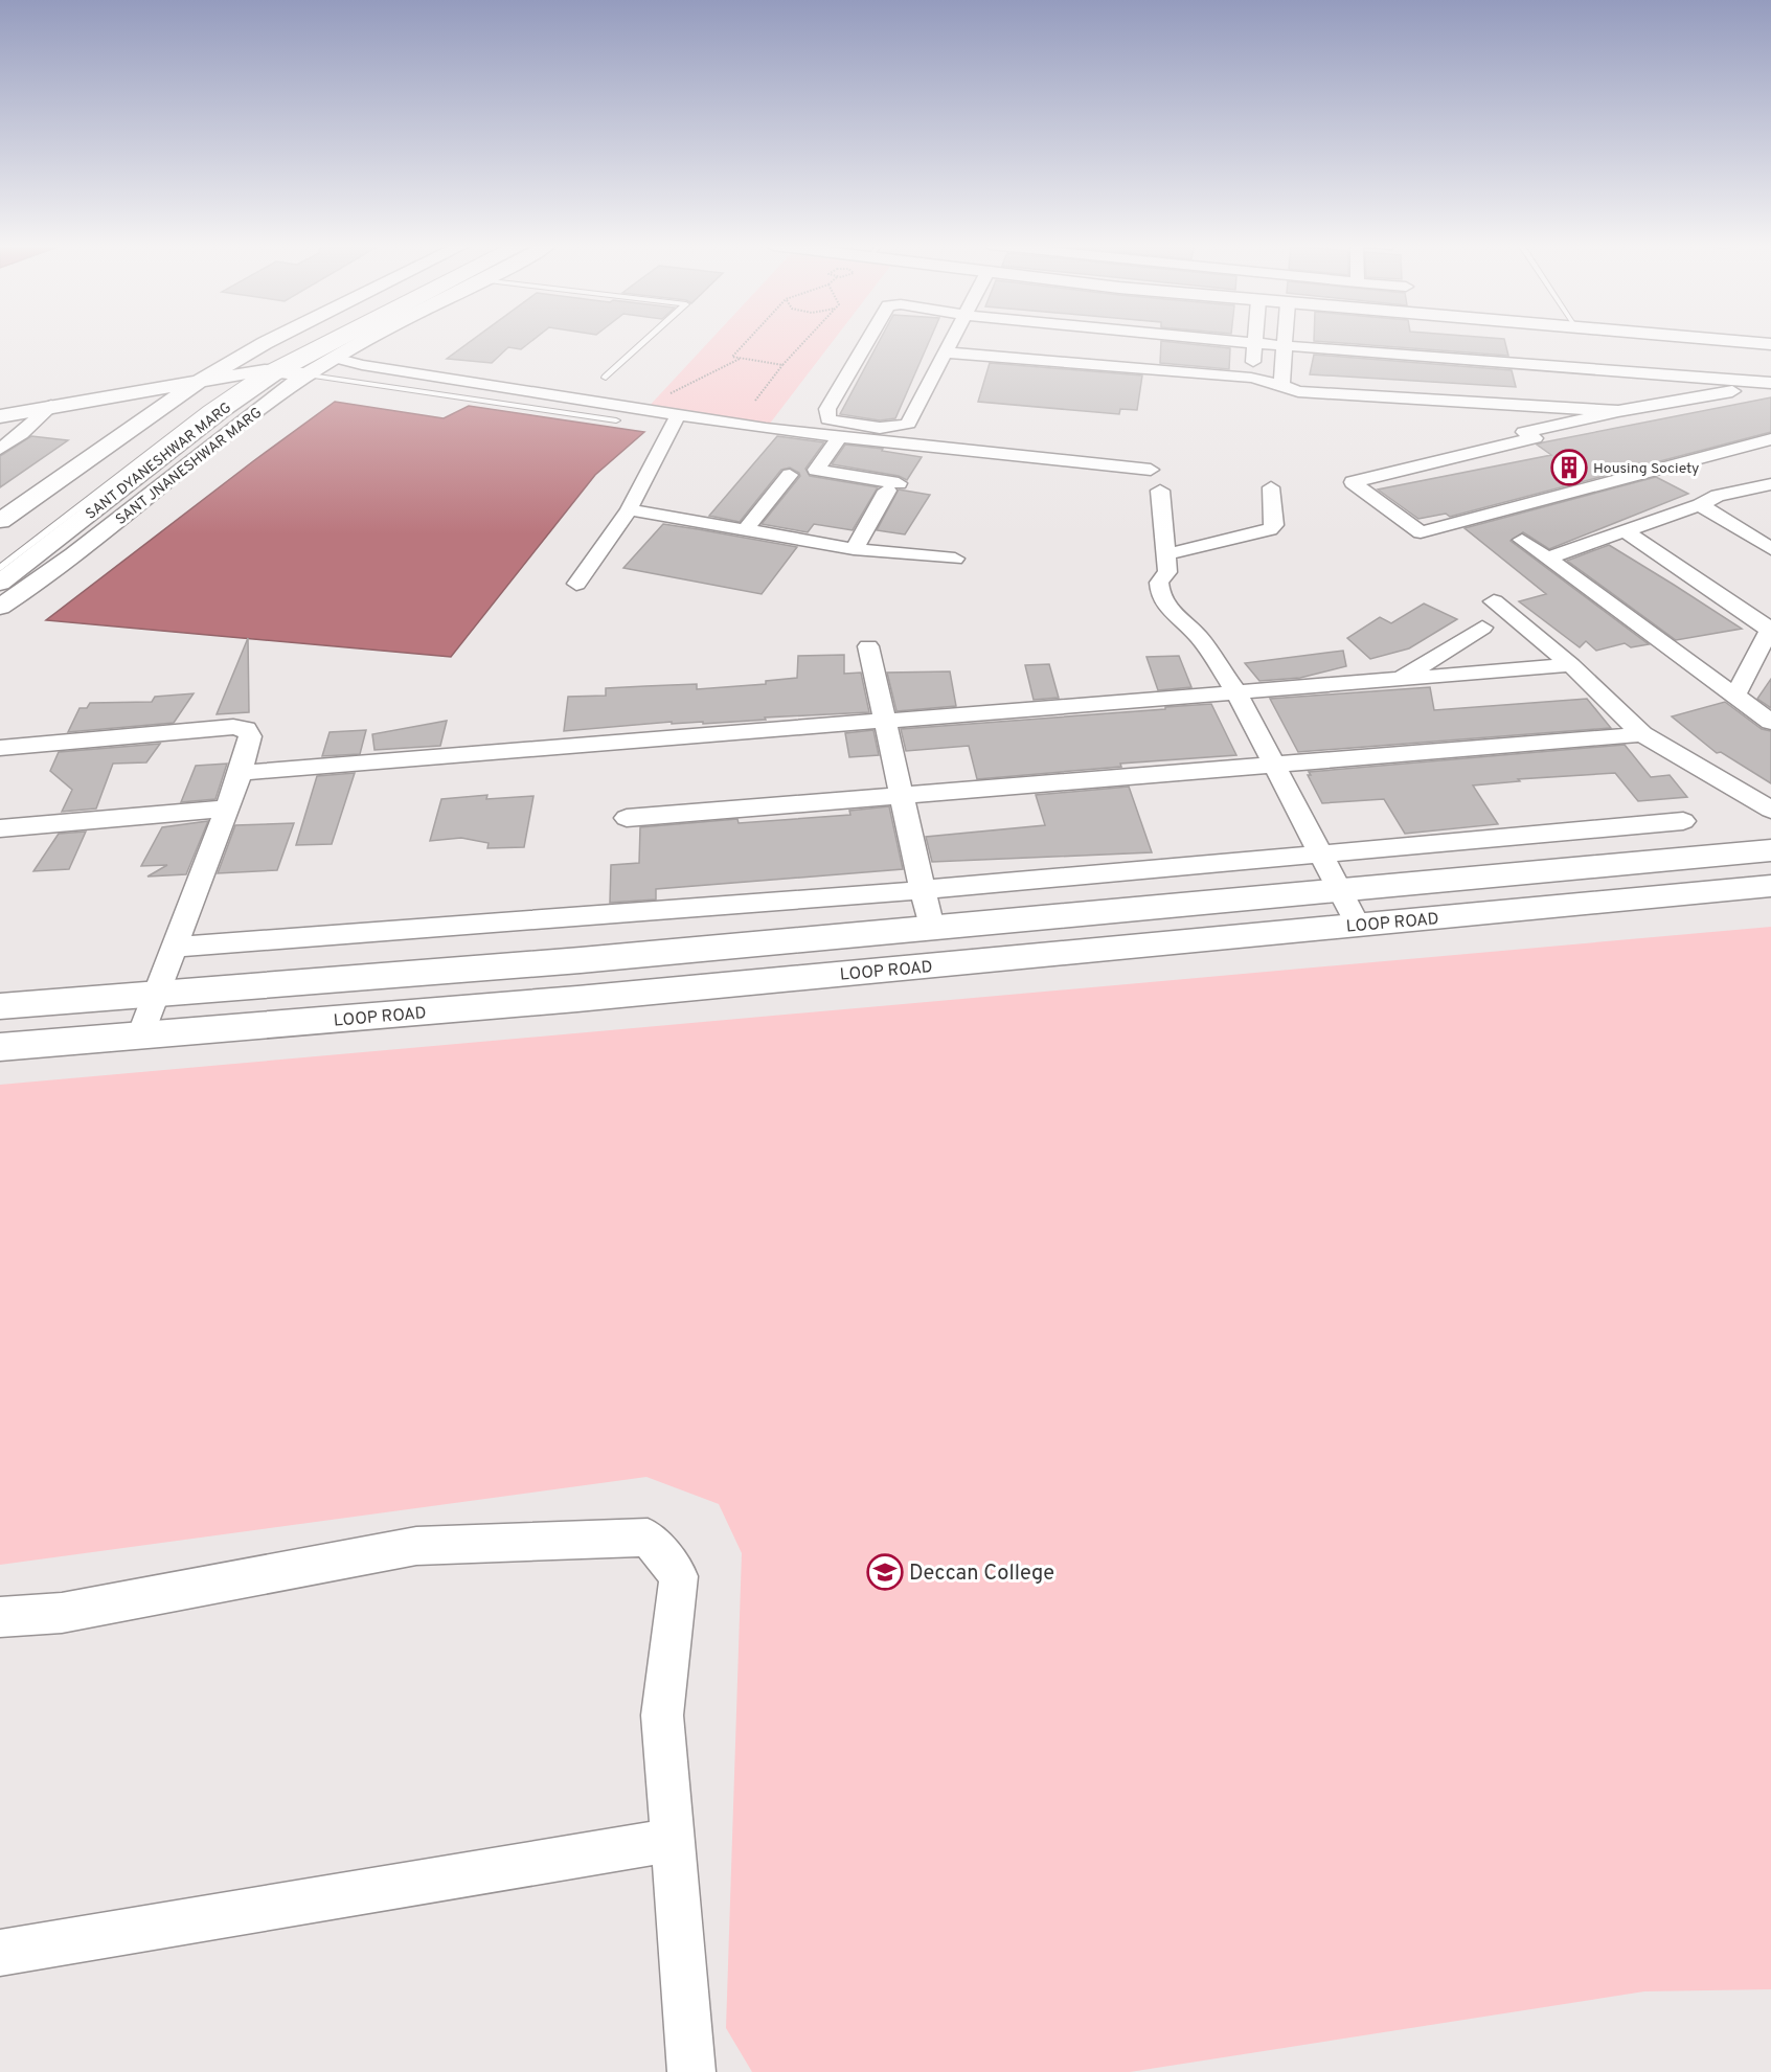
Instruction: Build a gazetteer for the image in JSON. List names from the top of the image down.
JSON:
{
  "streets": {
    "main road": ["SANT DYANESHWAR MARG", "SANT JNANESHWAR MARG", "LOOP ROAD"]
  },
  "crossings": [
    ["SANT DYANESHWAR MARG", "SANT JNANESHWAR MARG"]
  ],
  "places": {
    "building": ["Housing Society"],
    "school or university": ["Deccan College"]
  }
}
